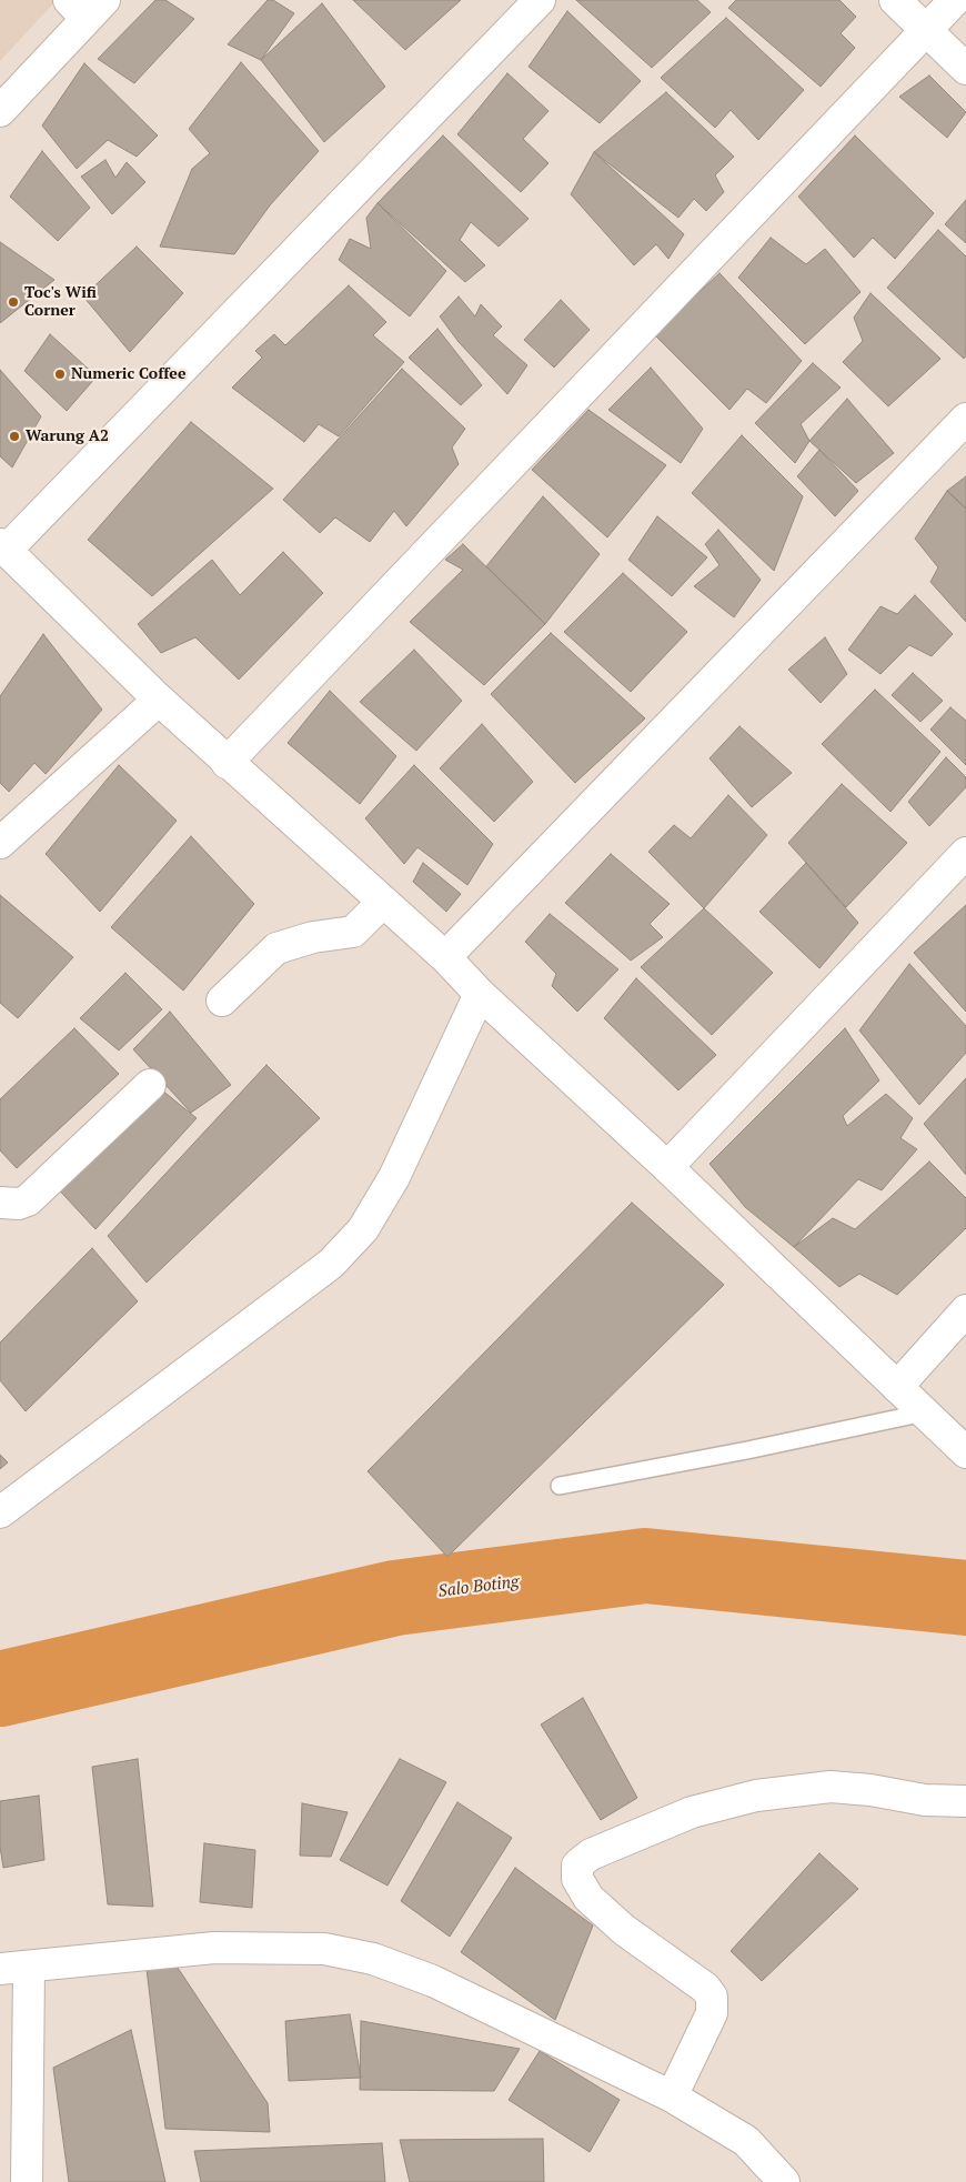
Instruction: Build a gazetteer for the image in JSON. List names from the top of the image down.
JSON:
{
  "water": ["Salo Boting"],
  "places": ["Toc's Wifi Corner", "Numeric Coffee", "Warung A2"]
}
